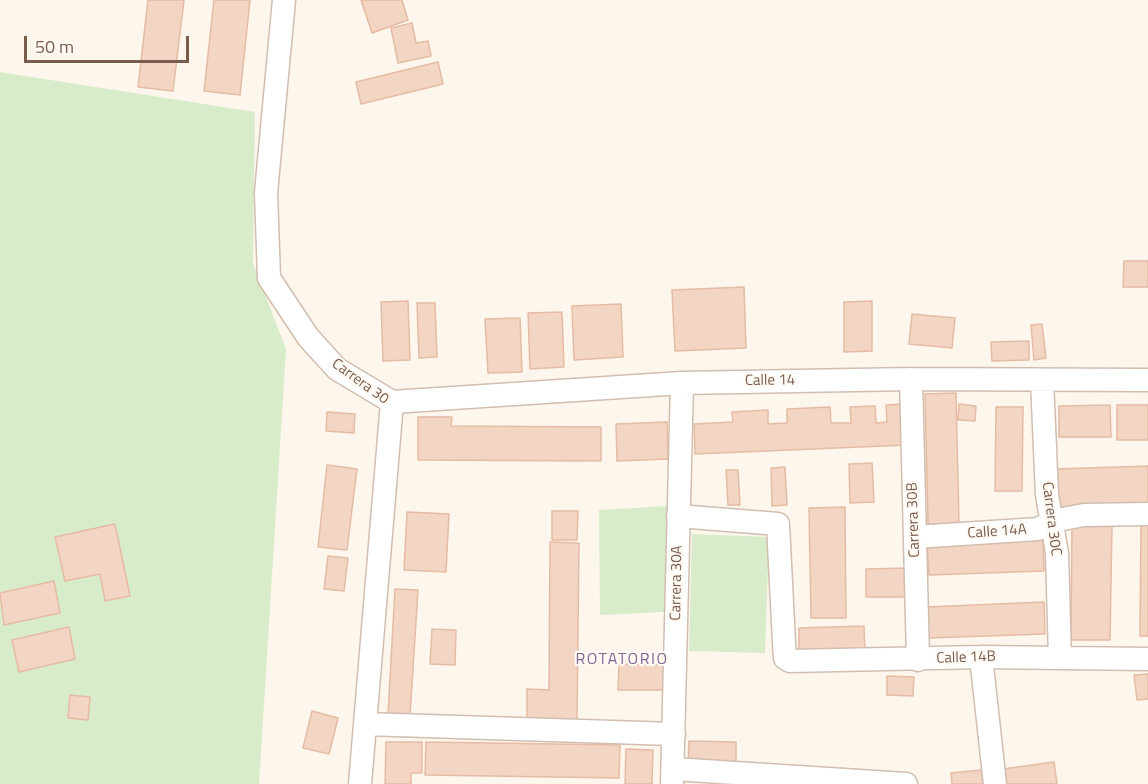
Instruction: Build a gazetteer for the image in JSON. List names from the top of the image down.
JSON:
{
  "streets": {
    "street": [
      "Calle 14",
      "Carrera 30",
      "Carrera 30C",
      "Carrera 30B",
      "Calle 14A",
      "Carrera 30A",
      "Calle 14B"
    ]
  },
  "crossings": [
    ["Calle 14", "Carrera 30"],
    ["Calle 14", "Carrera 30C"],
    ["Calle 14", "Carrera 30B"],
    ["Calle 14", "Carrera 30A"],
    ["Carrera 30C", "Calle 14A"],
    ["Carrera 30C", "Calle 14B"],
    ["Carrera 30B", "Calle 14A"],
    ["Carrera 30B", "Calle 14B"],
    ["Carrera 30A", "Calle 14B"]
  ],
  "districts": ["ROTATORIO"],
  "scale_bar": "50 m"
}
